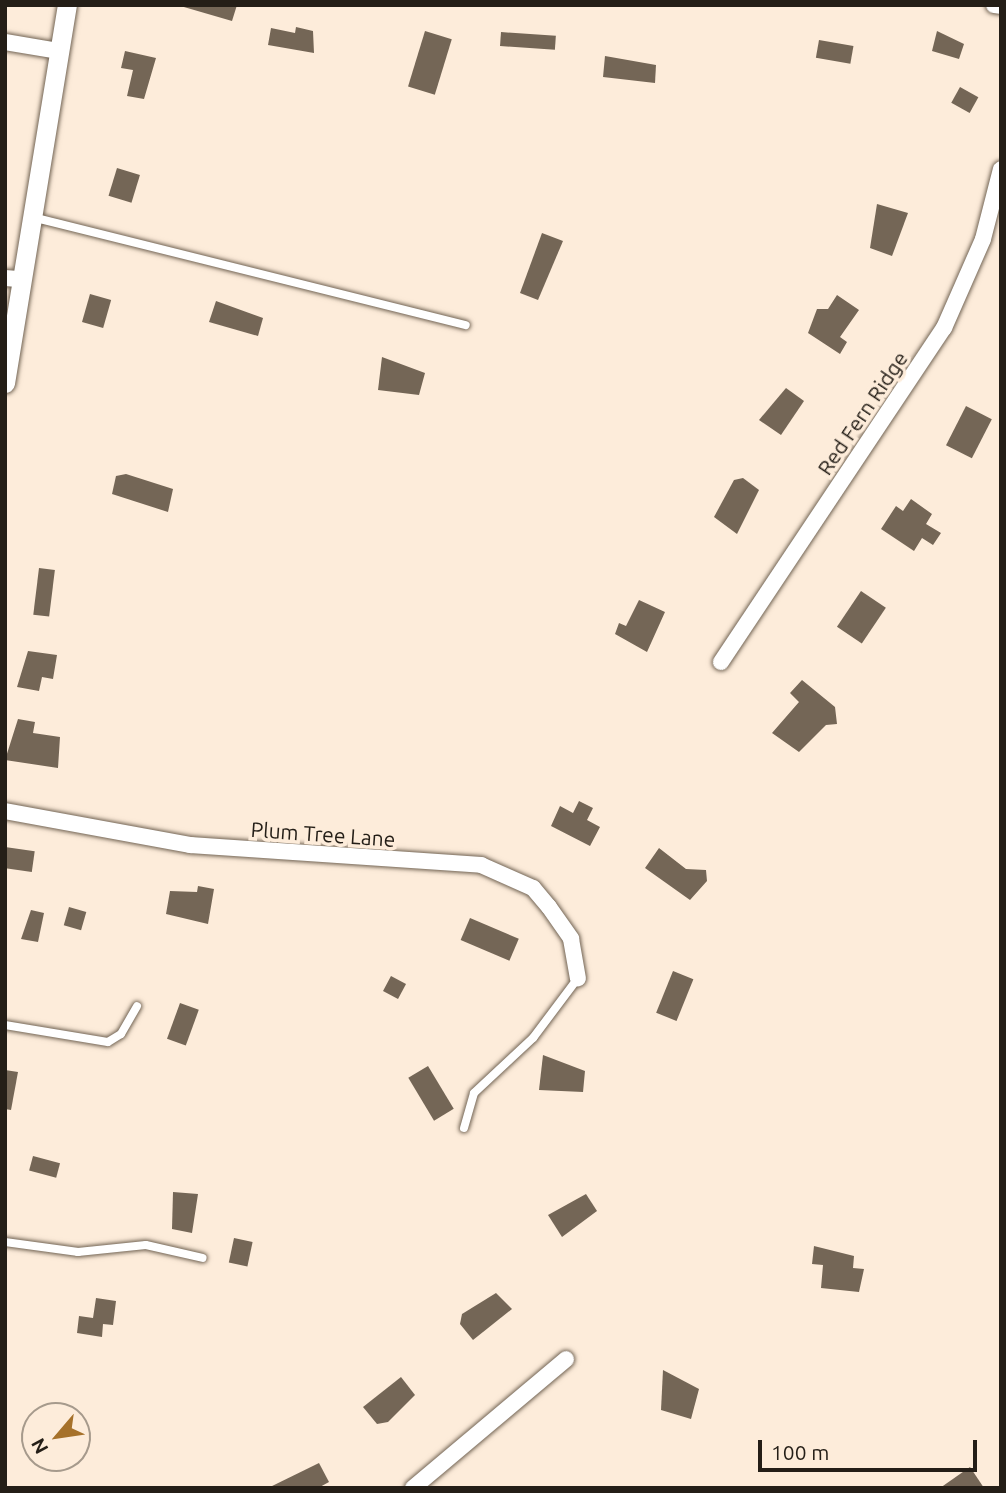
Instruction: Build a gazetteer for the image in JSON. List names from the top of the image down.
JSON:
{
  "streets": {
    "street": ["Red Fern Ridge", "Plum Tree Lane"]
  },
  "scale_bar": "100 m",
  "north": "bottom left"
}
